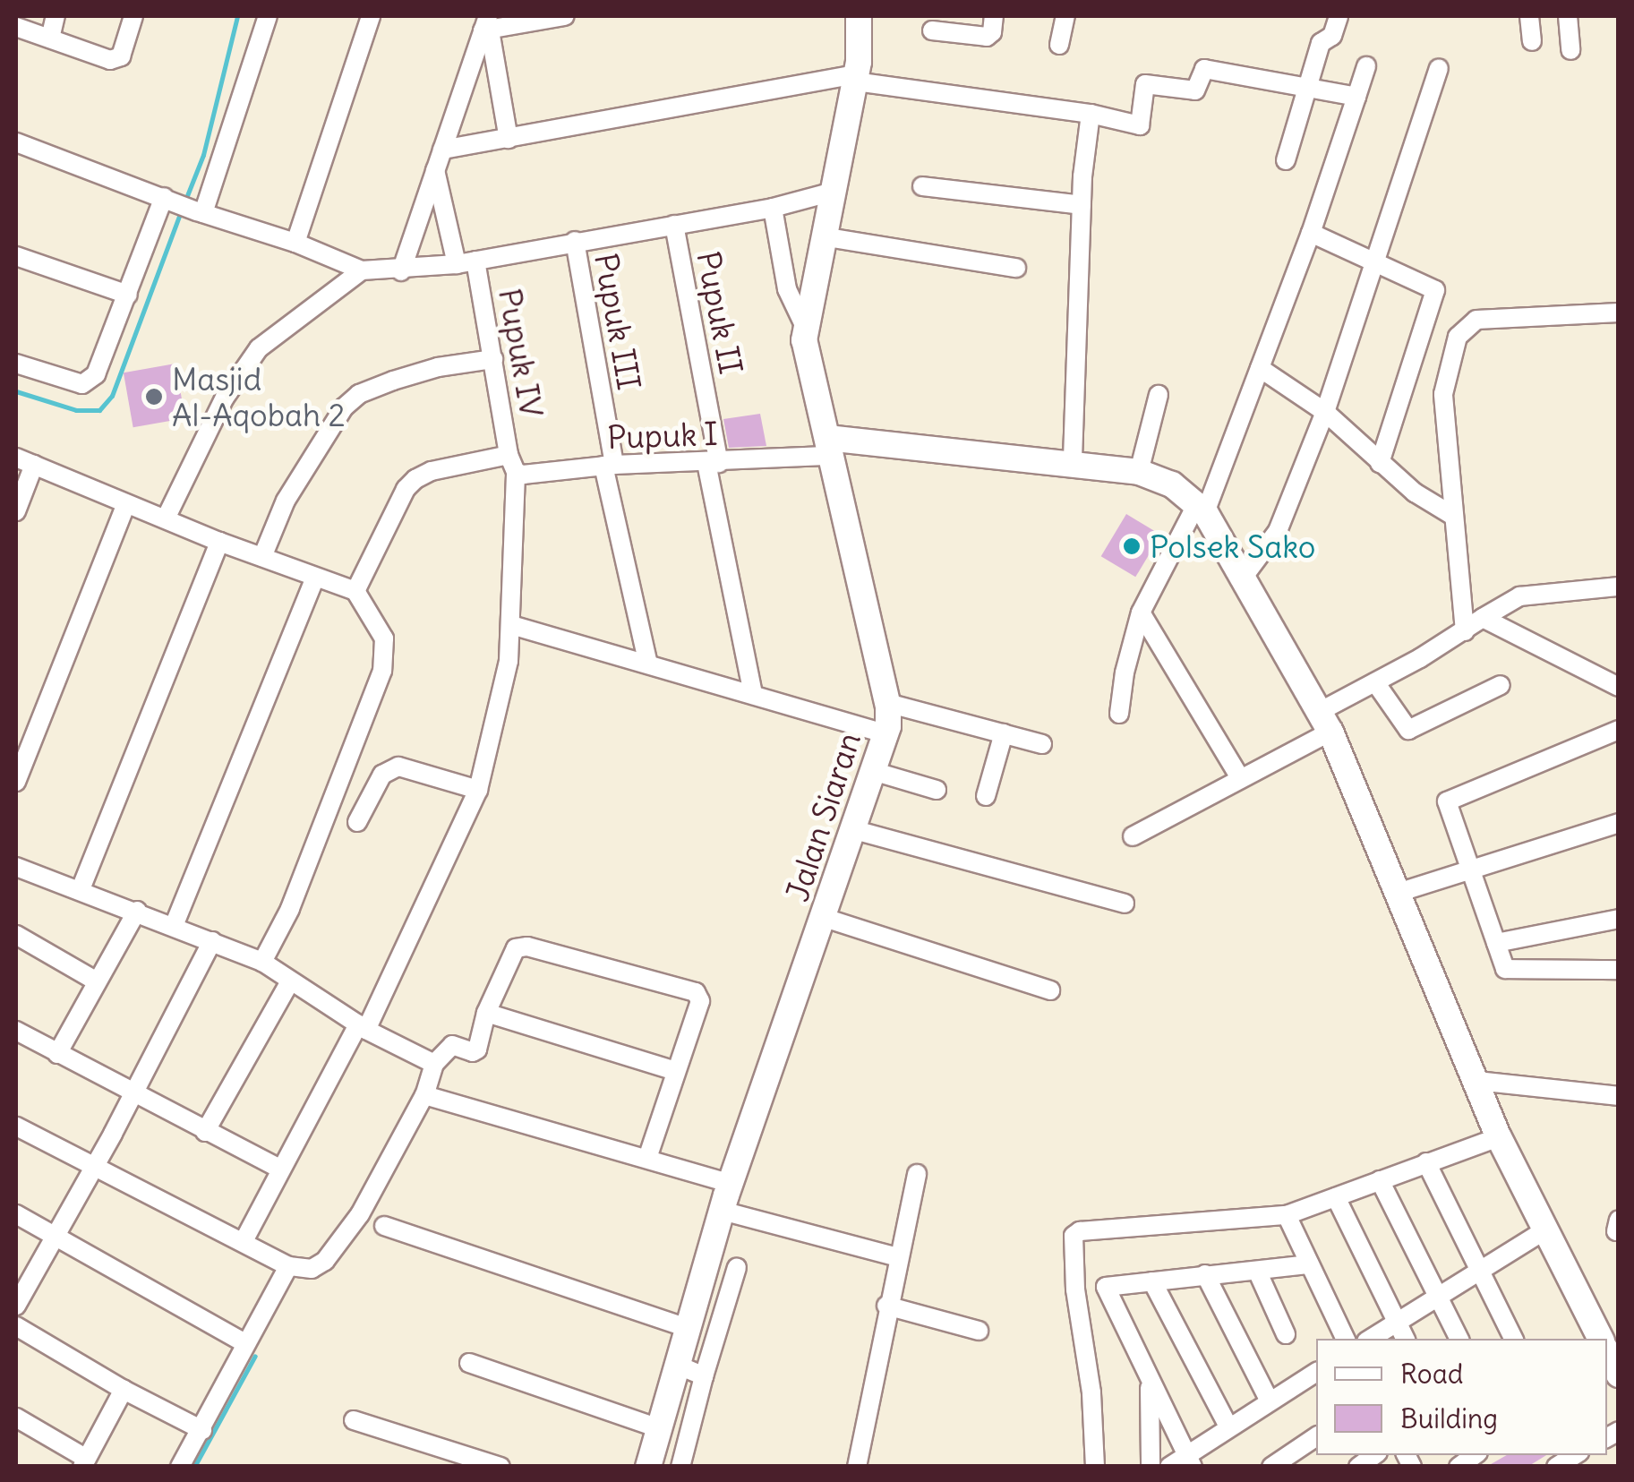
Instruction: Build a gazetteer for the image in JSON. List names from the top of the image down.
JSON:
{
  "streets": {
    "street": [
      "Pupuk II",
      "Pupuk III",
      "Pupuk IV",
      "Pupuk I",
      "Jalan Siaran"
    ]
  },
  "crossings": [
    ["Pupuk II", "Pupuk I"],
    ["Pupuk III", "Pupuk I"],
    ["Pupuk IV", "Pupuk I"],
    ["Pupuk I", "Jalan Siaran"]
  ],
  "places": ["Masjid Al-Aqobah 2", "Polsek Sako"],
  "legend": ["Road", "Building"]
}
